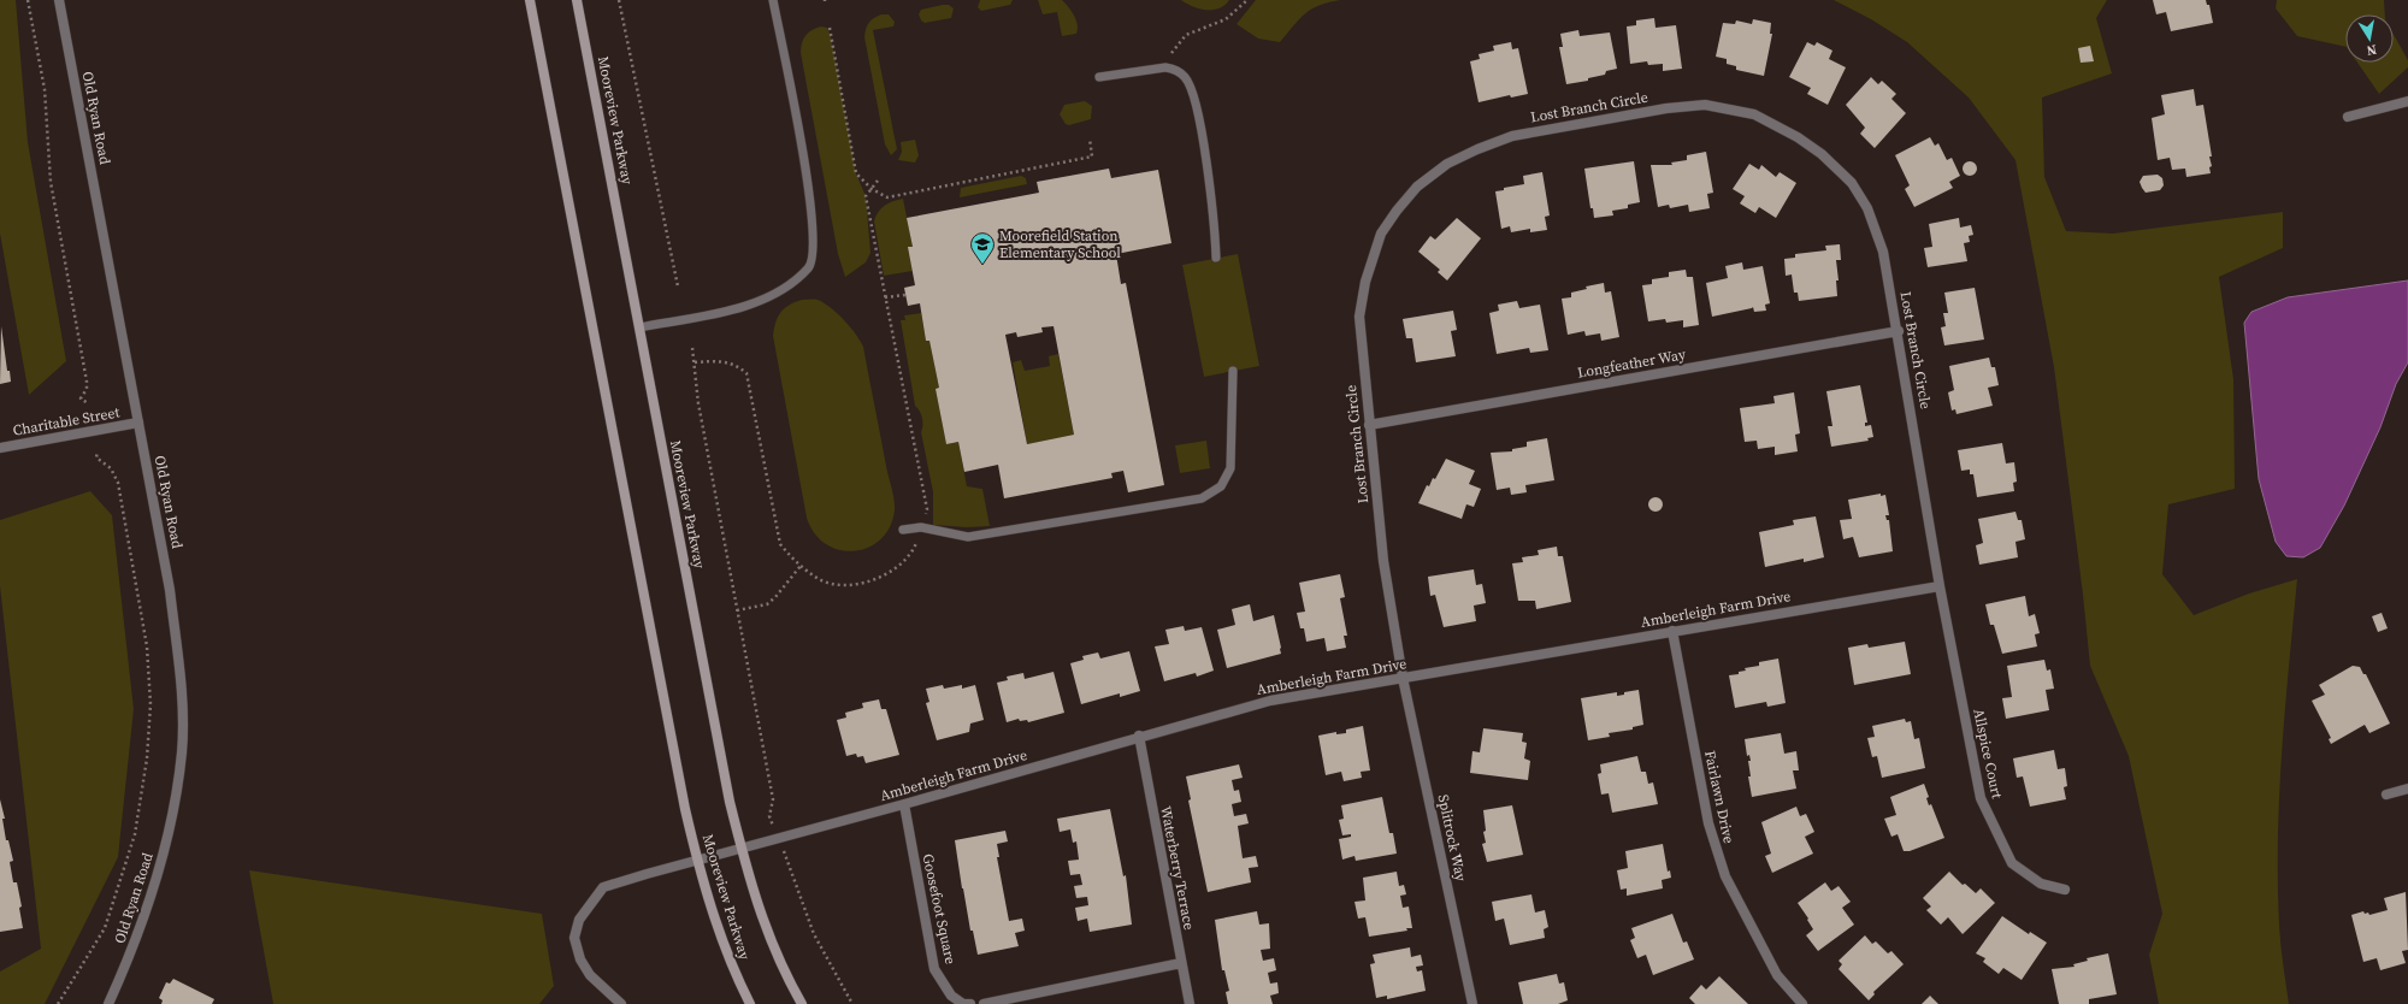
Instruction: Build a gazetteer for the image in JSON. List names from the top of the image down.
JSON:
{
  "streets": {
    "main road": ["Mooreview Parkway"],
    "street": [
      "Lost Branch Circle",
      "Old Ryan Road",
      "Longfeather Way",
      "Charitable Street",
      "Amberleigh Farm Drive",
      "Allspice Court",
      "Fairlawn Drive",
      "Splitrock Way",
      "Waterberry Terrace",
      "Goosefoot Square"
    ]
  },
  "crossings": [
    ["Lost Branch Circle", "Longfeather Way"],
    ["Lost Branch Circle", "Amberleigh Farm Drive"],
    ["Lost Branch Circle", "Allspice Court"],
    ["Lost Branch Circle", "Splitrock Way"],
    ["Old Ryan Road", "Charitable Street"],
    ["Mooreview Parkway", "Amberleigh Farm Drive"],
    ["Amberleigh Farm Drive", "Allspice Court"],
    ["Amberleigh Farm Drive", "Fairlawn Drive"],
    ["Amberleigh Farm Drive", "Splitrock Way"],
    ["Amberleigh Farm Drive", "Waterberry Terrace"],
    ["Amberleigh Farm Drive", "Goosefoot Square"]
  ],
  "places": {
    "school or university": ["Moorefield Station Elementary School"]
  },
  "north": "bottom"
}
